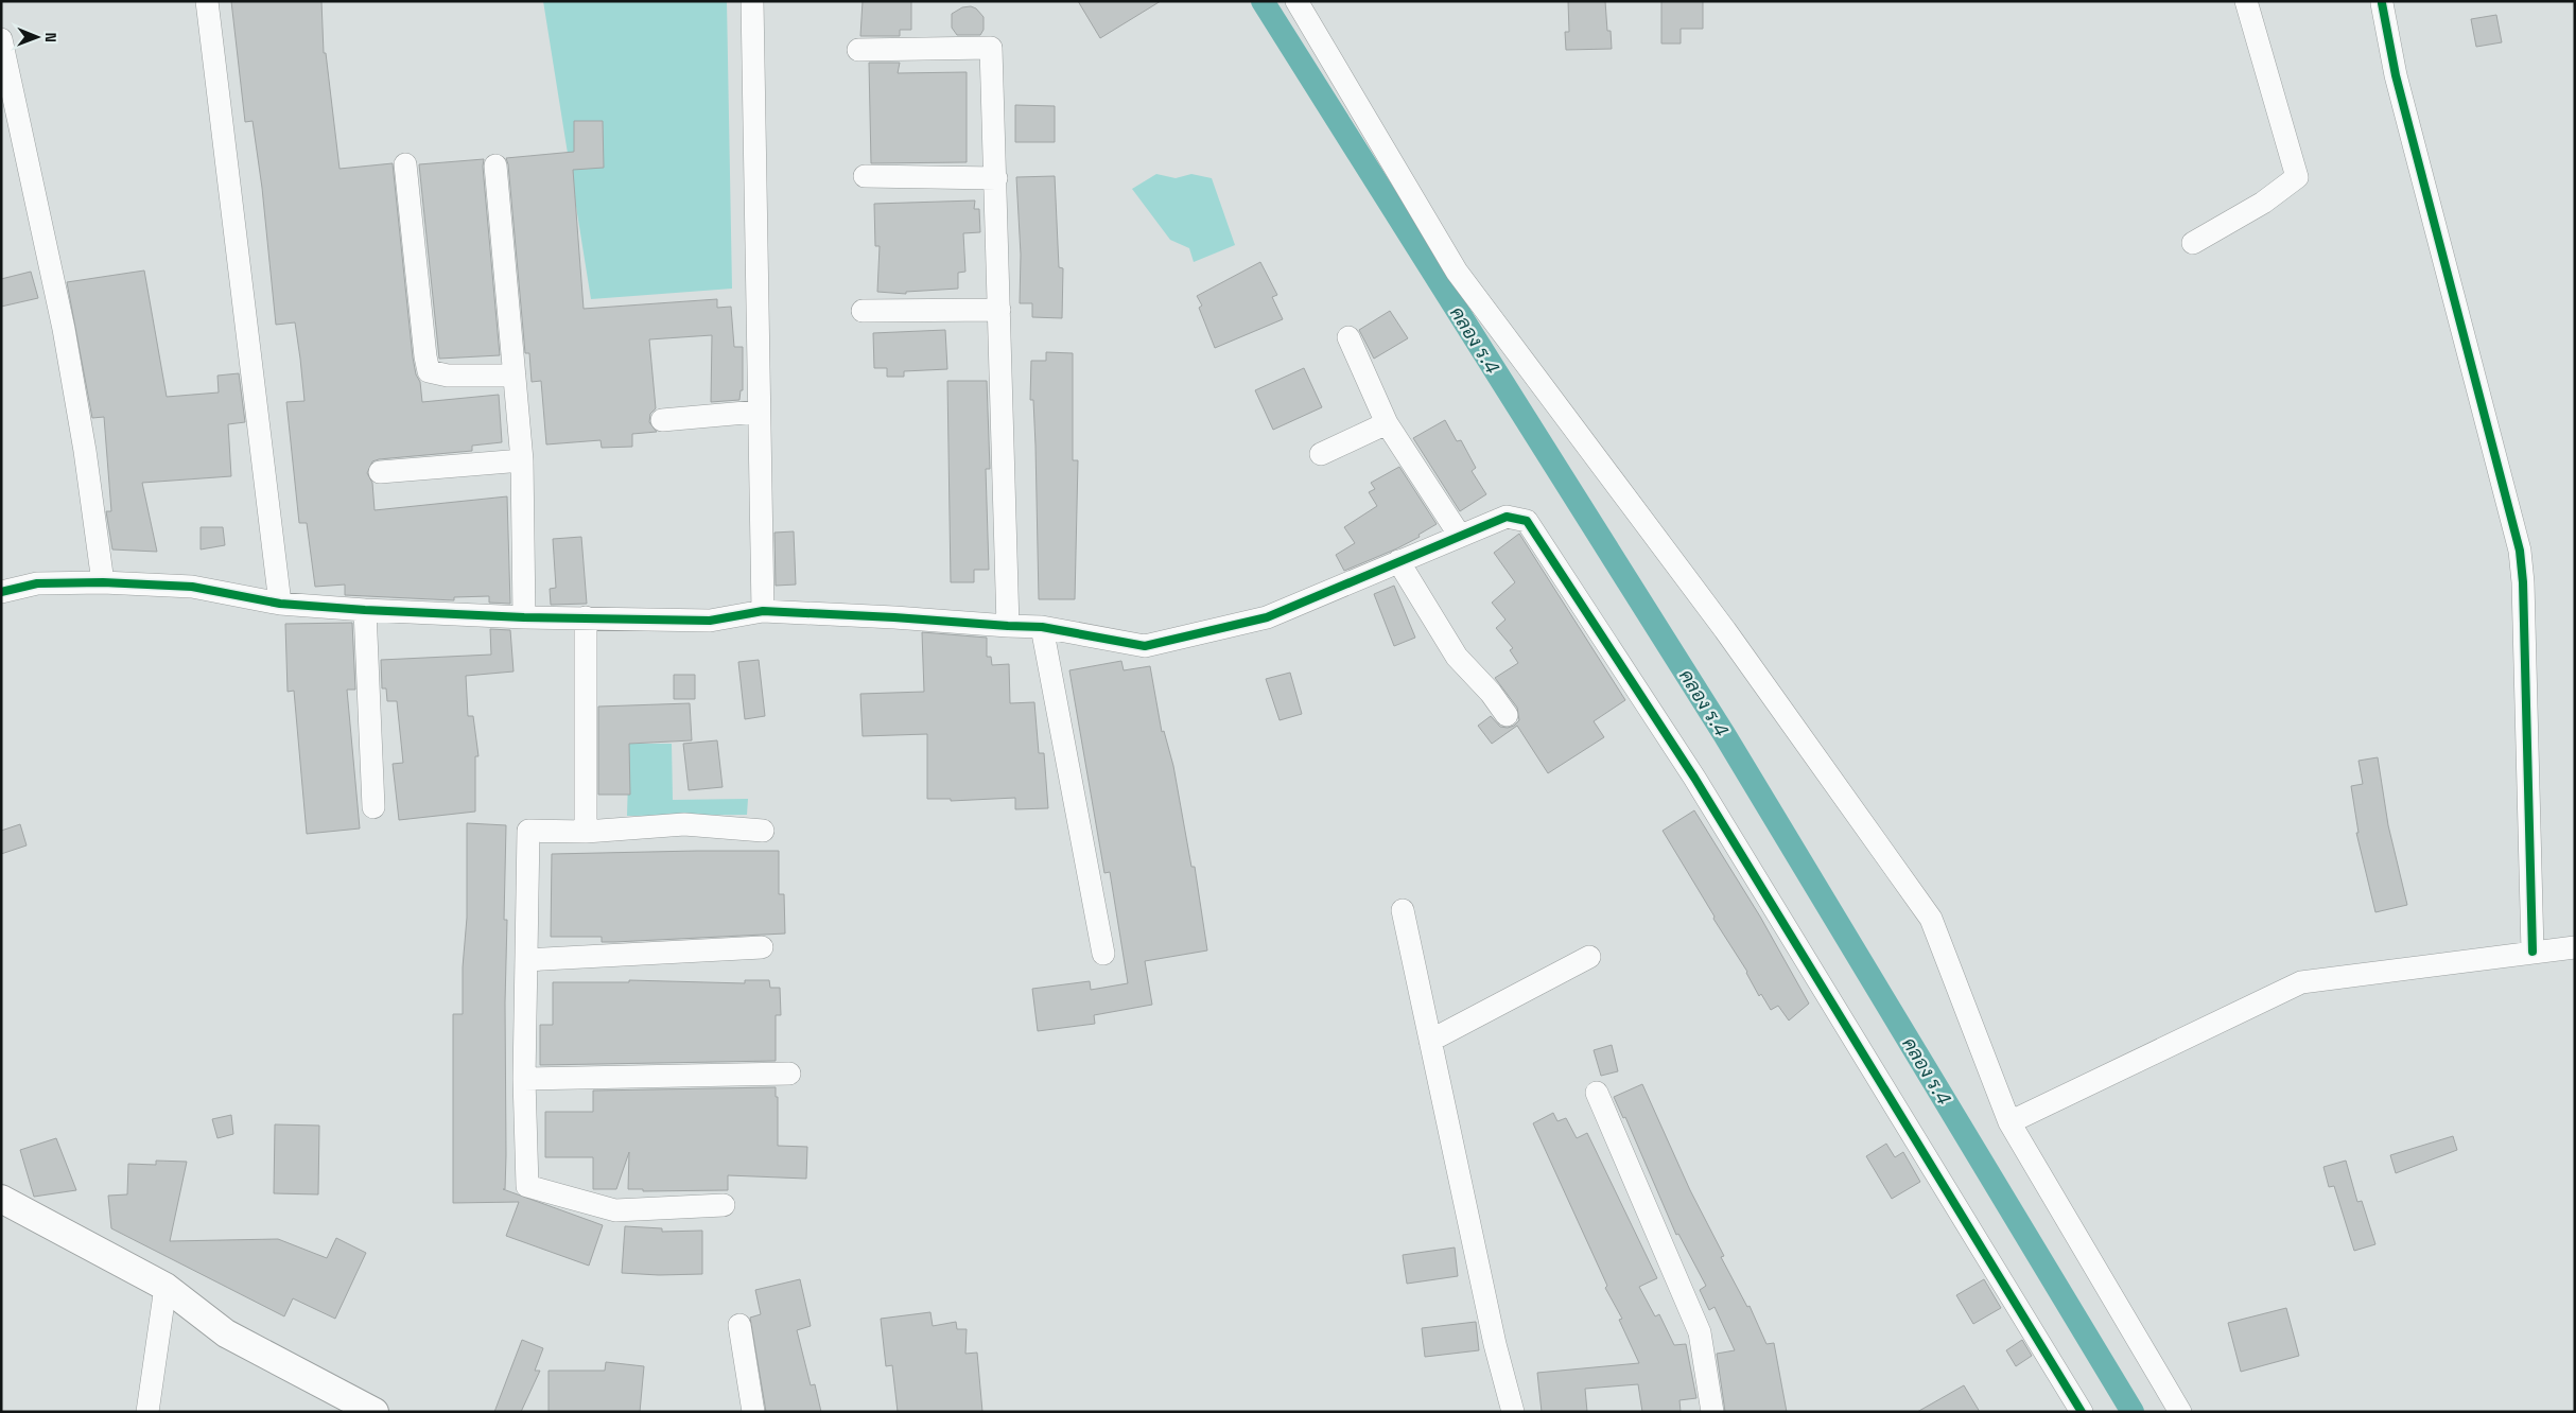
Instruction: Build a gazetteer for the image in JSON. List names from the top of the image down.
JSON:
{
  "water": ["คลอง ร.4"],
  "north": "right"
}
